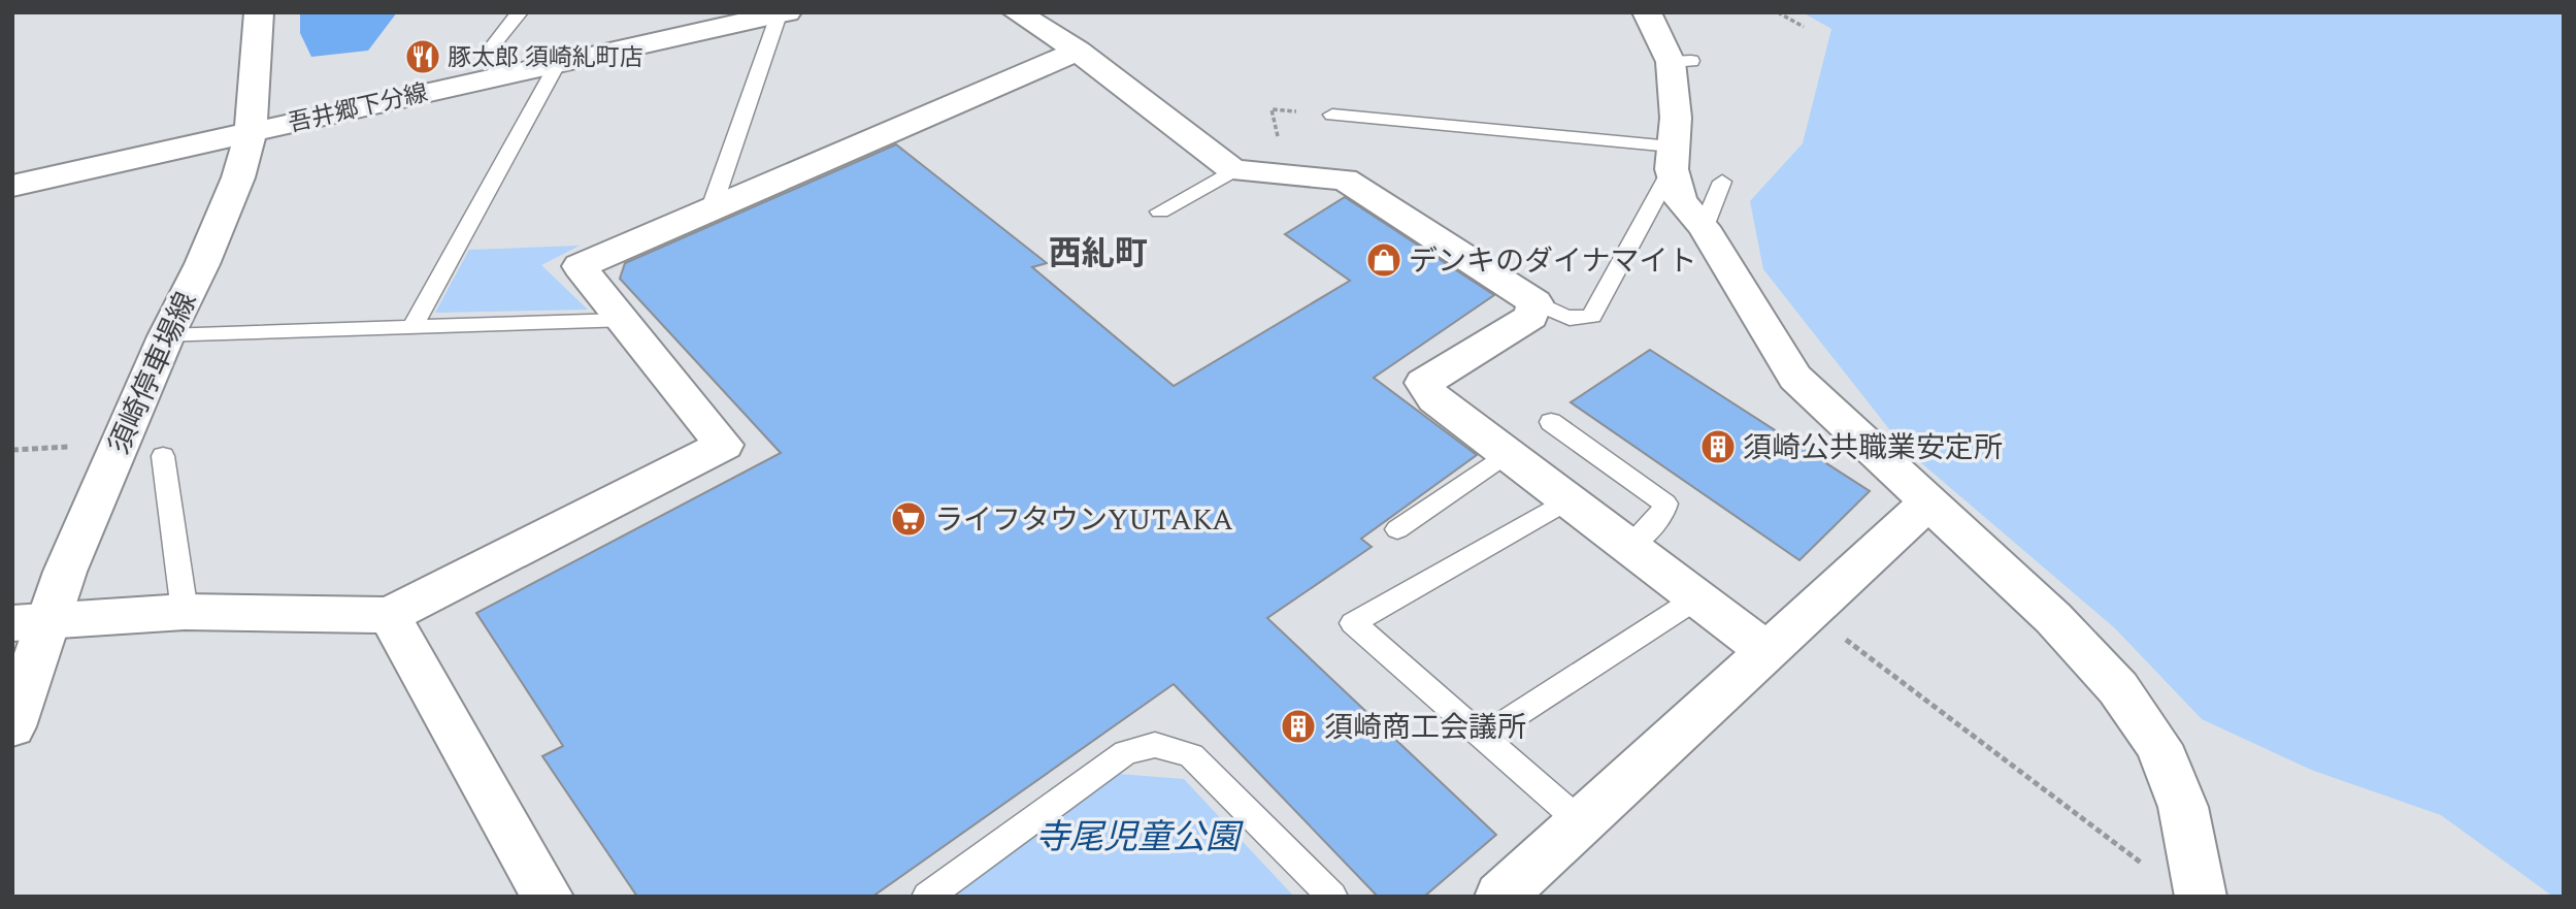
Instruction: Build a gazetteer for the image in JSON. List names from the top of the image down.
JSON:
{
  "streets": {
    "street": ["吾井郷下分線", "須崎停車場線"]
  },
  "crossings": [
    ["吾井郷下分線", "須崎停車場線"]
  ],
  "districts": ["西糺町"],
  "parks": ["寺尾児童公園"],
  "places": {
    "restaurant": ["豚太郎 須崎糺町店"],
    "shop": ["デンキのダイナマイト"],
    "building": ["須崎公共職業安定所", "須崎商工会議所"],
    "supermarket": ["ライフタウンYUTAKA"]
  }
}
